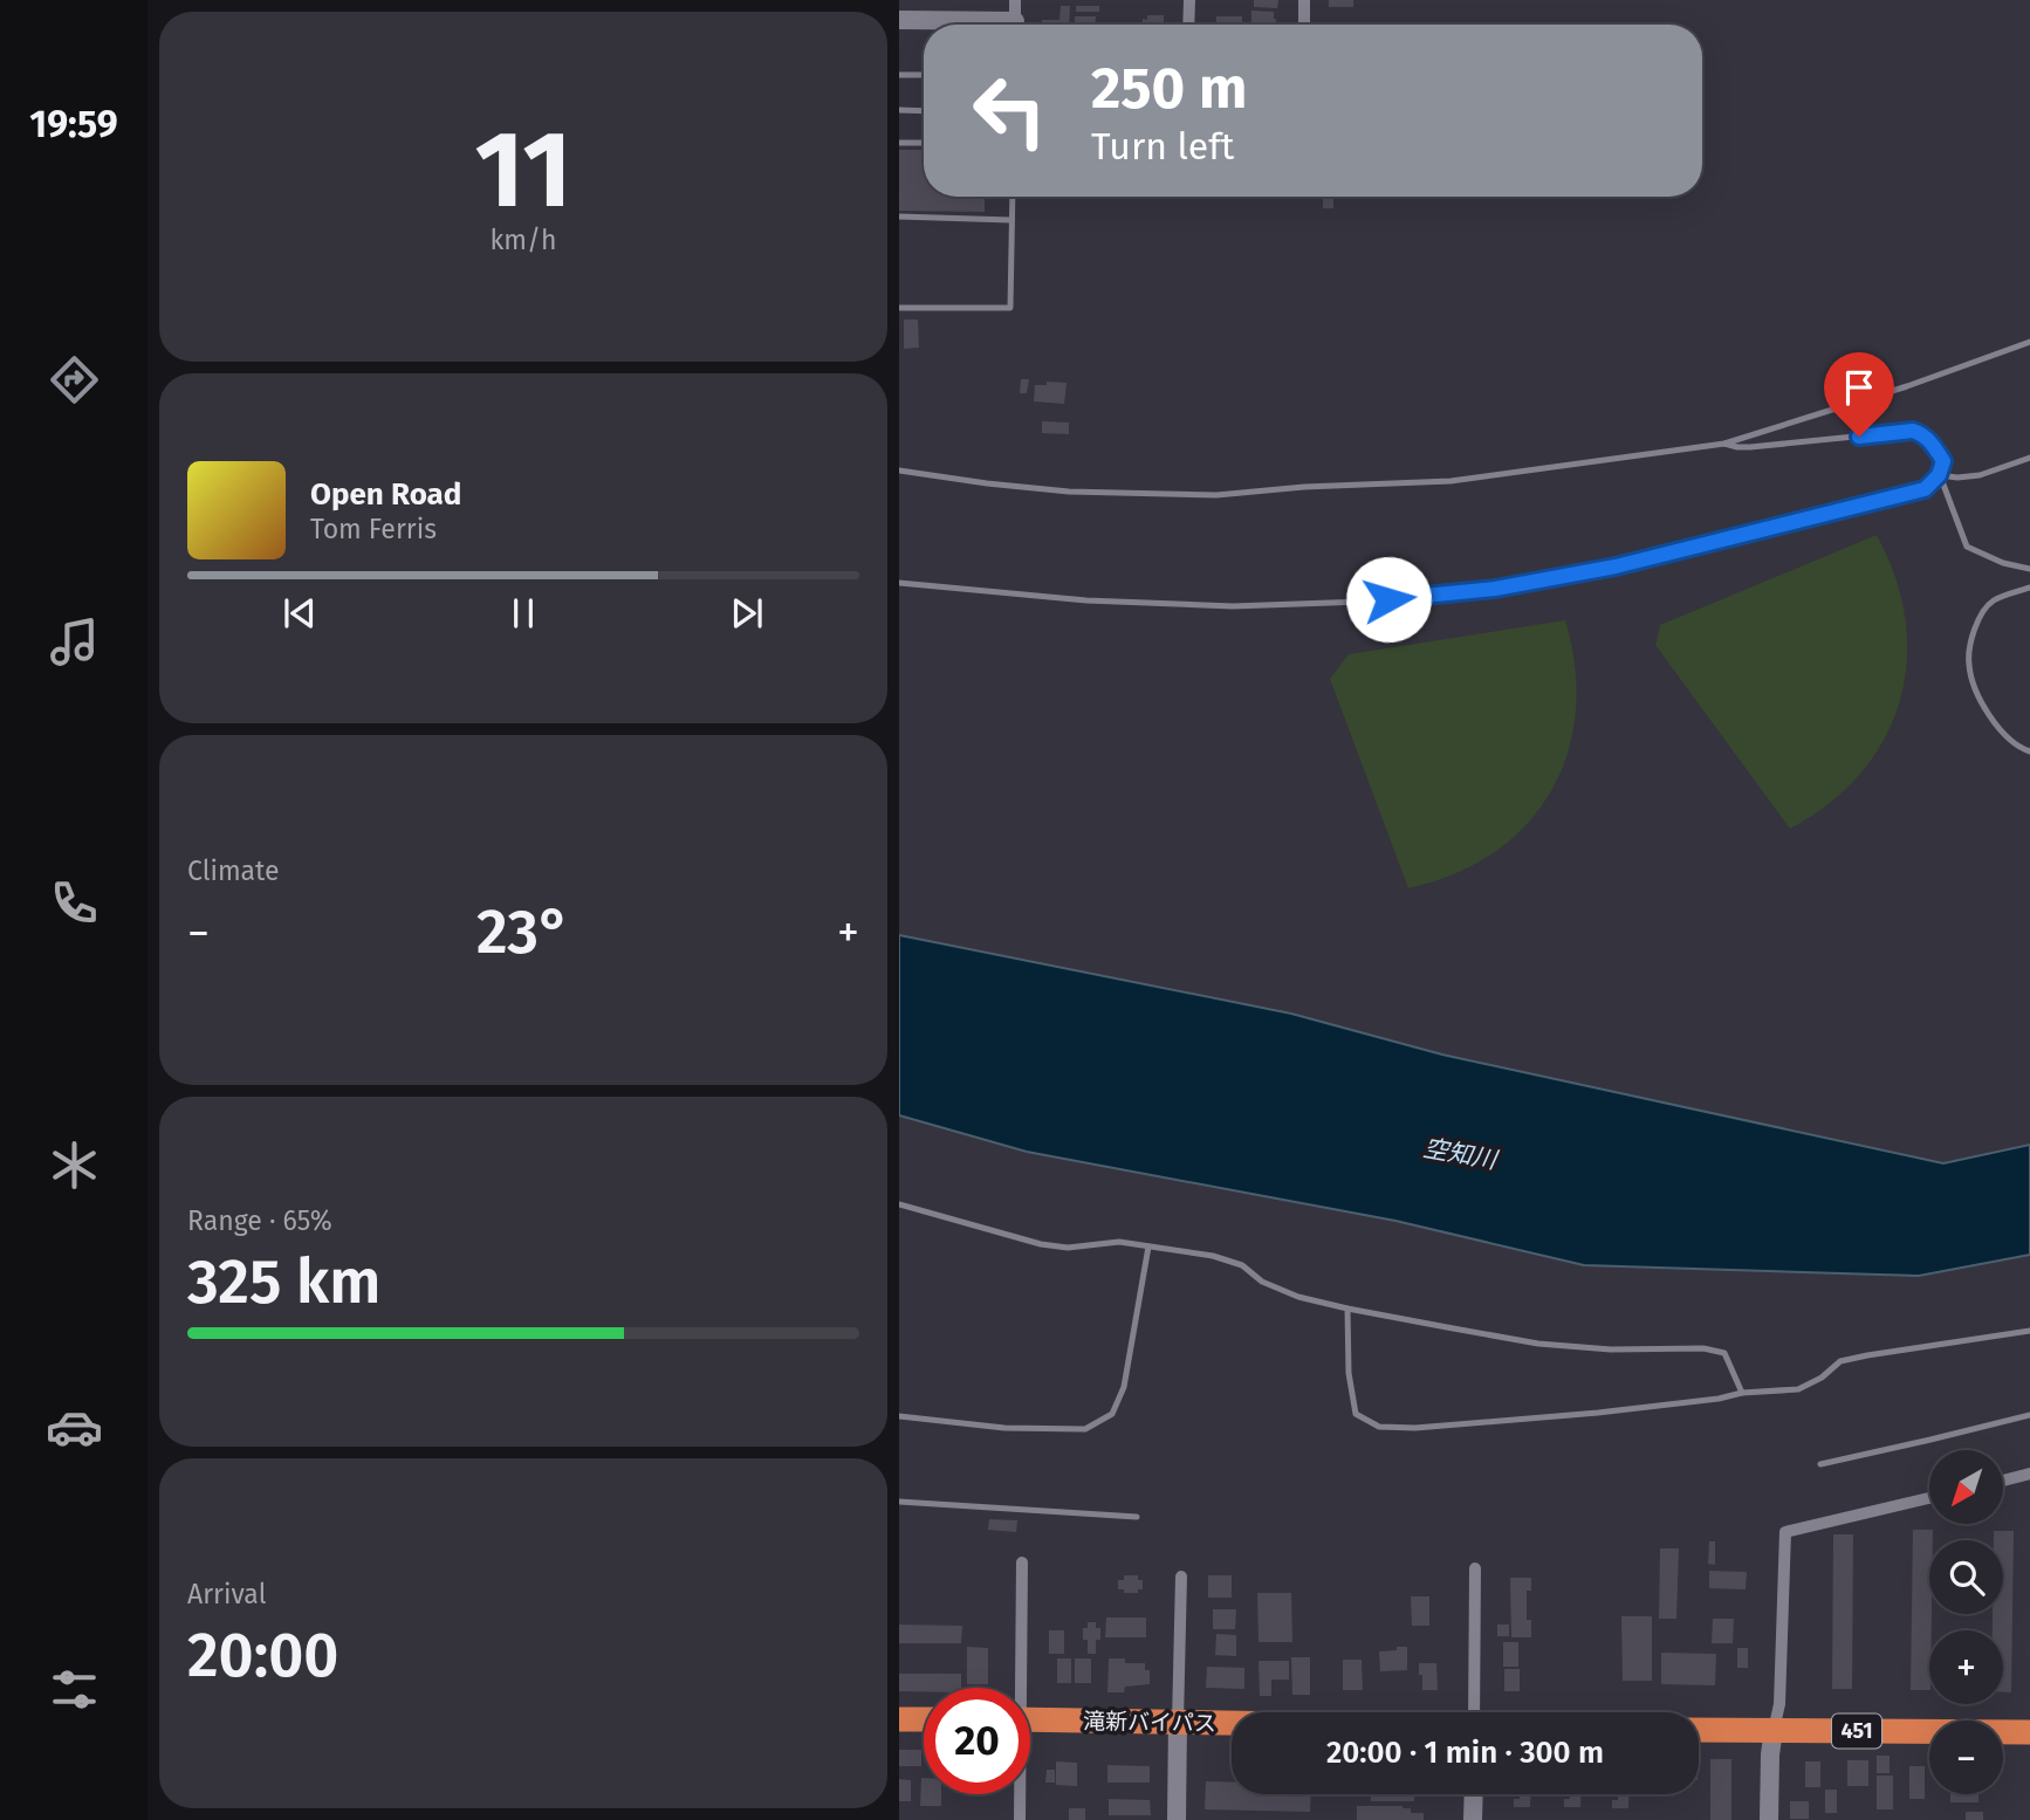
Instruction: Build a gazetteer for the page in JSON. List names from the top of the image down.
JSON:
{
  "streets": {
    "highway": ["滝新バイパス", "451"]
  },
  "water": ["空知川"],
  "north": "bottom left",
  "page": {
    "tabs": "19:59",
    "tile": [
      ["11", "km/h"],
      "Climate",
      ["Range · 65%", "325 km"],
      ["Arrival", "20:00"]
    ],
    "turn": ["250 m", "Turn left"],
    "song": ["Open Road", "Tom Ferris"],
    "heat": ["−", "23°", "+"],
    "map_buttons": ["+", "−"],
    "limit": "20",
    "trip": "20:00 · 1 min · 300 m"
  }
}
